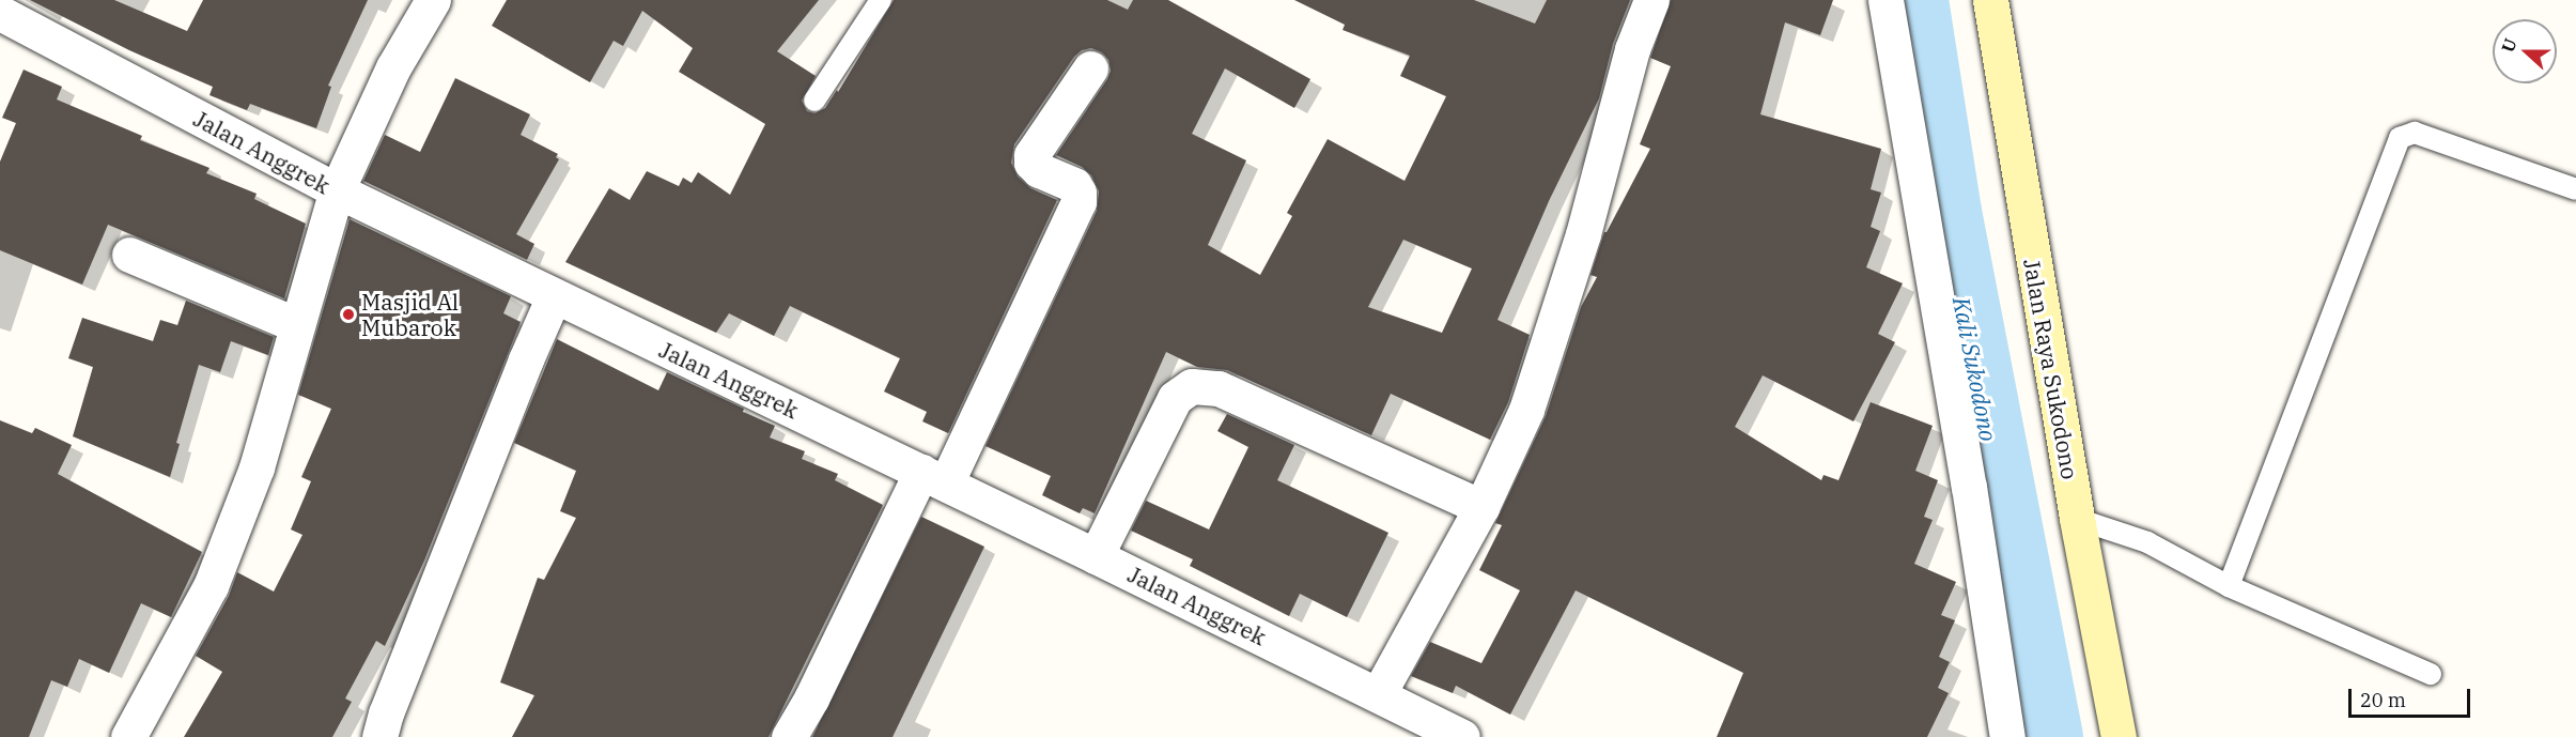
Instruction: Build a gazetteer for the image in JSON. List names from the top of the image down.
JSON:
{
  "streets": {
    "main road": ["Jalan Raya Sukodono"],
    "street": ["Jalan Anggrek"]
  },
  "water": ["Kali Sukodono"],
  "places": ["Masjid Al Mubarok"],
  "scale_bar": "20 m",
  "north": "left"
}
